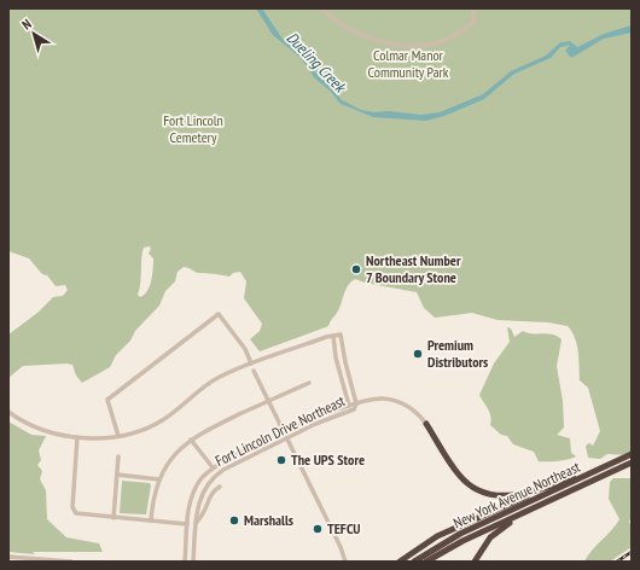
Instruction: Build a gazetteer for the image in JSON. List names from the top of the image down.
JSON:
{
  "streets": {
    "highway": ["New York Avenue Northeast"],
    "street": ["Fort Lincoln Drive Northeast"]
  },
  "water": ["Dueling Creek"],
  "parks": ["Colmar Manor Community Park", "Fort Lincoln Cemetery"],
  "places": [
    "Northeast Number 7 Boundary Stone",
    "Premium Distributors",
    "The UPS Store",
    "Marshalls",
    "TEFCU"
  ],
  "north": "top left"
}
